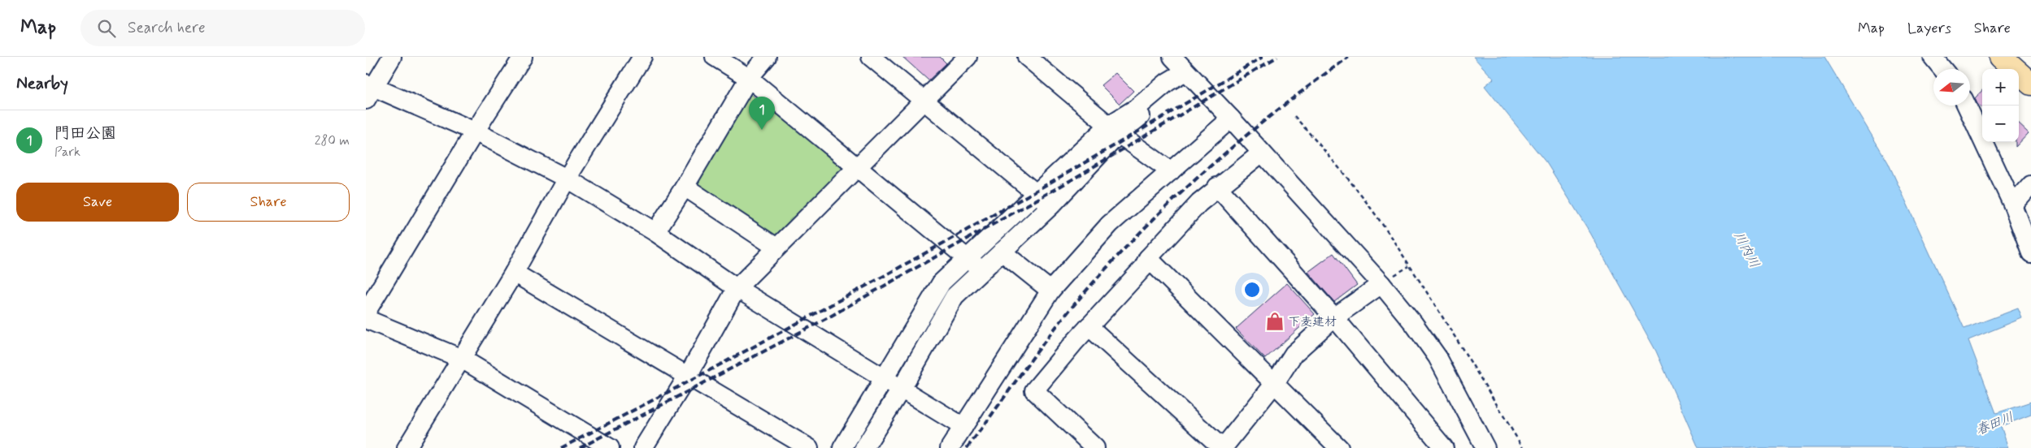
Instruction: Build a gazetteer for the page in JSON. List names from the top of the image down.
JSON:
{
  "water": ["川内川", "春田川"],
  "places": {
    "shop": ["下麦建材"]
  },
  "north": "left",
  "page": {
    "header": "Map",
    "search": "Search here",
    "nav": ["Map", "Layers", "Share"],
    "heading": "Nearby",
    "map_buttons": ["+", "−"],
    "pins": "1",
    "list": [
      {
        "mark": "1",
        "name": "門田公園",
        "note": "Park",
        "value": "280 m"
      }
    ],
    "buttons": ["Save", "Share"]
  }
}
